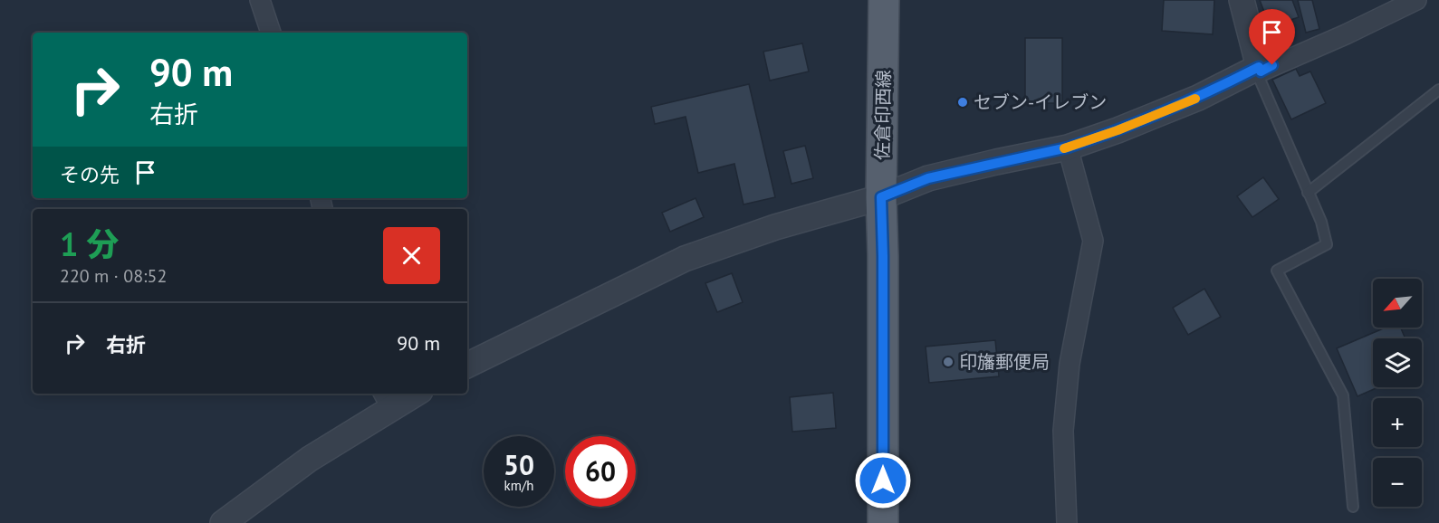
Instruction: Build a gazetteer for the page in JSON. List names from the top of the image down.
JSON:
{
  "streets": {
    "main road": ["佐倉印西線"]
  },
  "places": ["セブン-イレブン", "印旛郵便局"],
  "north": "bottom left",
  "page": {
    "turn": ["90 m", "右折"],
    "then": "その先",
    "heading": ["1 分", "220 m · 08:52"],
    "map_buttons": ["+", "−"],
    "list": [
      {
        "name": "右折",
        "value": "90 m"
      }
    ],
    "speed": "50 km/h",
    "limit": "60"
  }
}
